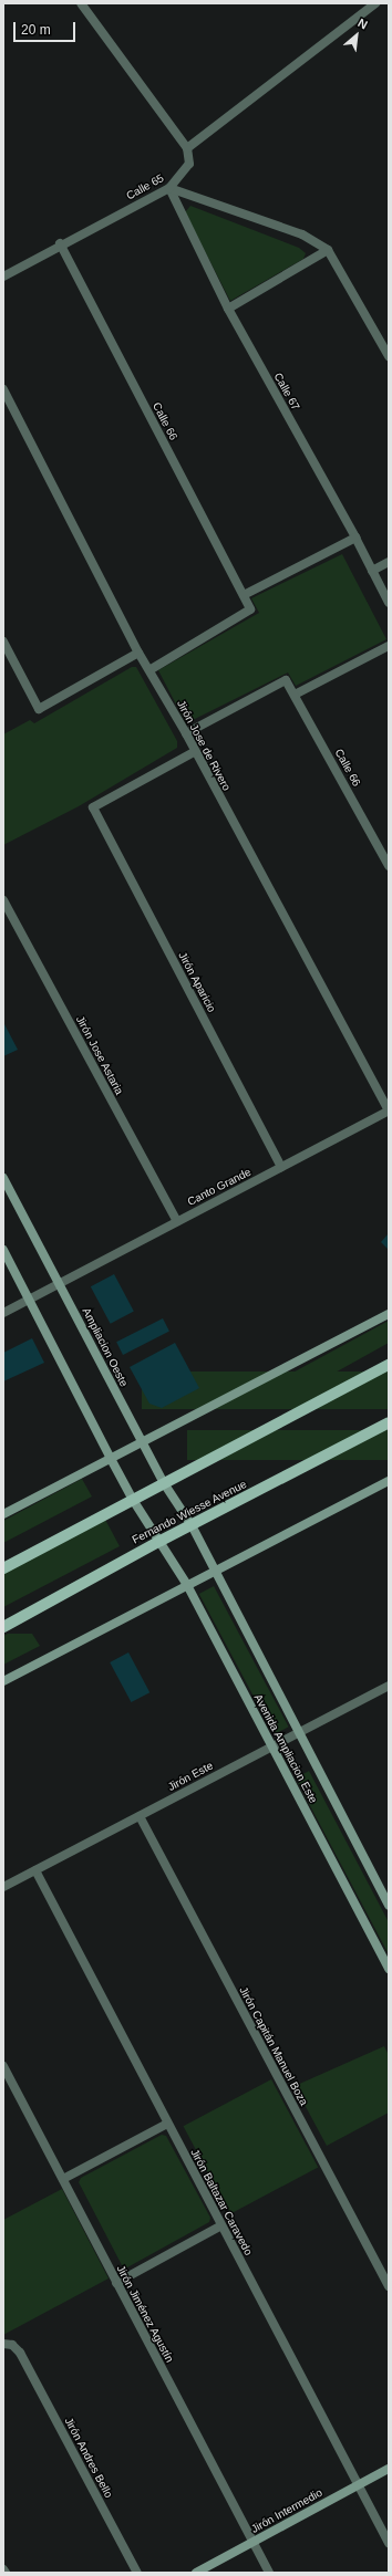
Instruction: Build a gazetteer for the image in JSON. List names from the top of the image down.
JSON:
{
  "streets": {
    "main road": [
      "Ampliacion Oeste",
      "Fernando Wiesse Avenue",
      "Avenida Ampliacion Este",
      "Jirón Intermedio"
    ],
    "street": [
      "Calle 65",
      "Calle 67",
      "Calle 66",
      "Jirón Jose de Rivero",
      "Jirón Aparicio",
      "Jirón Jose Astaria",
      "Canto Grande",
      "Jirón Este",
      "Jirón Capitán Manuel Boza",
      "Jirón Baltazar Caravedo",
      "Jirón Jiménez Agustín",
      "Jirón Andres Bello"
    ]
  },
  "crossings": [
    ["Calle 65", "Calle 67"],
    ["Calle 65", "Calle 66"],
    ["Calle 66", "Jirón Jose de Rivero"],
    ["Jirón Jose de Rivero", "Jirón Aparicio"],
    ["Jirón Jose de Rivero", "Canto Grande"],
    ["Jirón Aparicio", "Canto Grande"],
    ["Jirón Jose Astaria", "Canto Grande"],
    ["Canto Grande", "Ampliacion Oeste"],
    ["Ampliacion Oeste", "Fernando Wiesse Avenue"],
    ["Ampliacion Oeste", "Avenida Ampliacion Este"],
    ["Fernando Wiesse Avenue", "Avenida Ampliacion Este"],
    ["Avenida Ampliacion Este", "Jirón Este"],
    ["Jirón Este", "Jirón Capitán Manuel Boza"],
    ["Jirón Este", "Jirón Baltazar Caravedo"],
    ["Jirón Baltazar Caravedo", "Jirón Intermedio"],
    ["Jirón Jiménez Agustín", "Jirón Intermedio"]
  ],
  "scale_bar": "20 m",
  "north": "top right"
}
